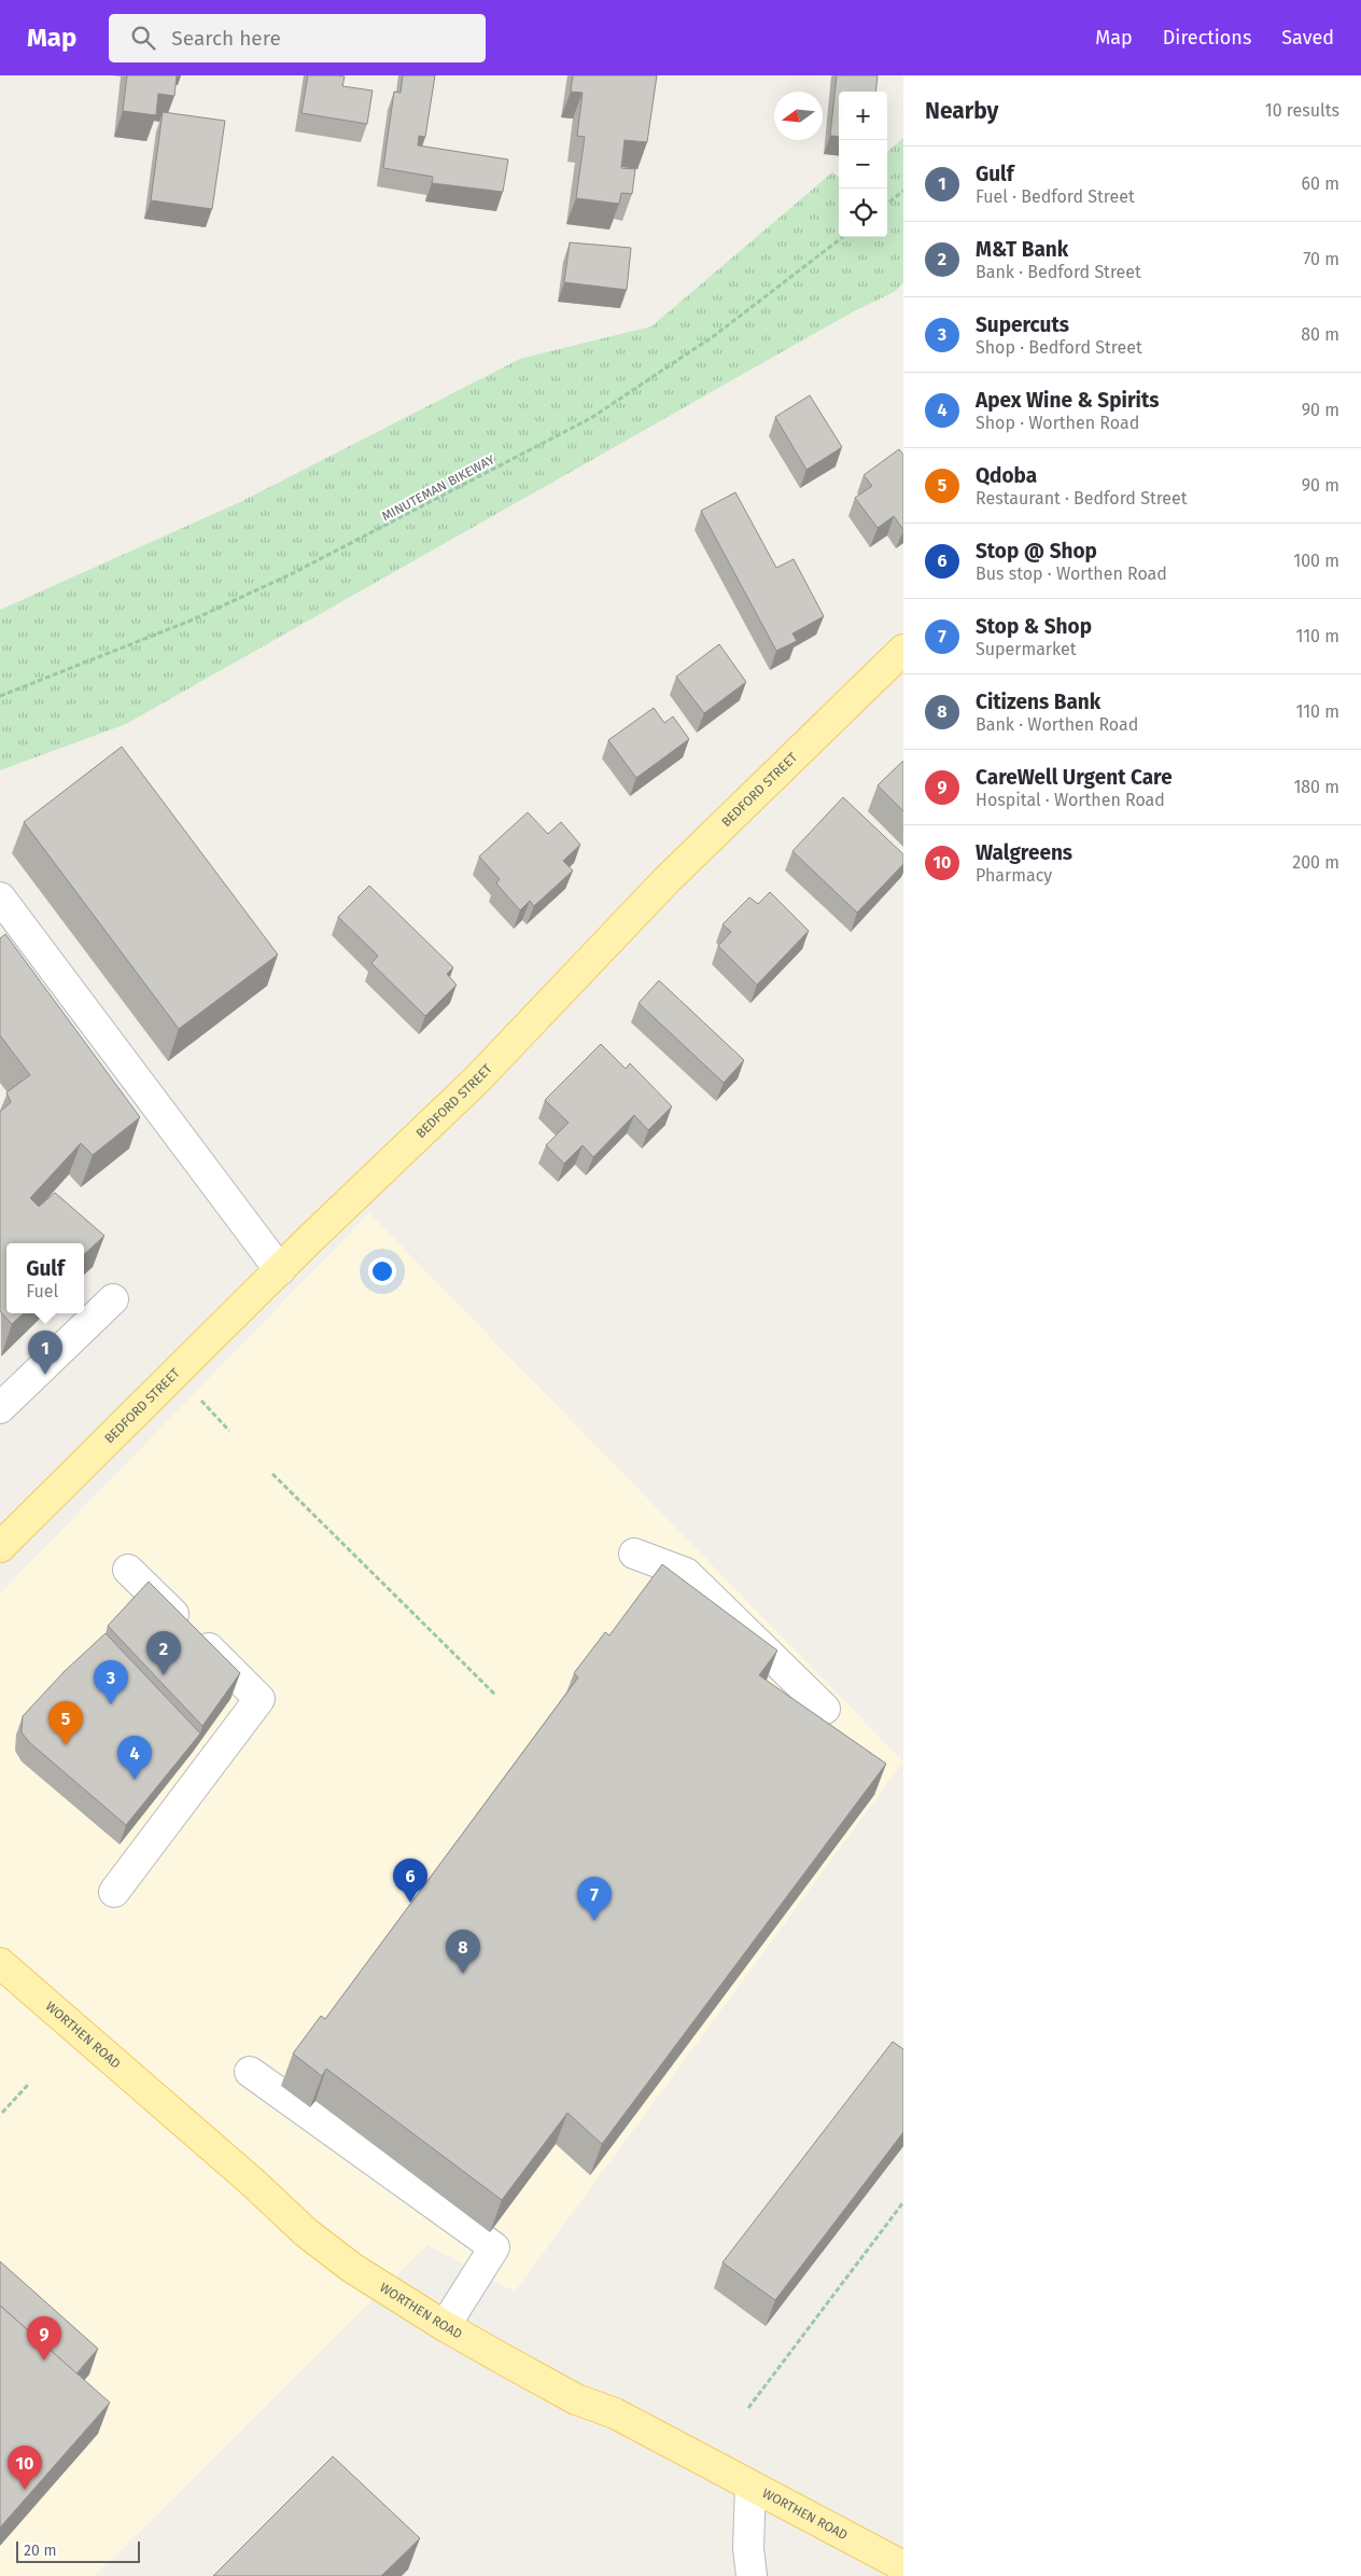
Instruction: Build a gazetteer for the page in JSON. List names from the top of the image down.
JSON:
{
  "streets": {
    "main road": ["BEDFORD STREET", "WORTHEN ROAD"],
    "path": ["MINUTEMAN BIKEWAY"]
  },
  "scale_bar": "20 m",
  "north": "left",
  "page": {
    "header": "Map",
    "search": "Search here",
    "nav": ["Map", "Directions", "Saved"],
    "heading": ["Nearby", "10 results"],
    "map_buttons": ["+", "−"],
    "list": [
      {
        "mark": "1",
        "name": "Gulf",
        "note": "Fuel · Bedford Street",
        "value": "60 m"
      },
      {
        "mark": "2",
        "name": "M&T Bank",
        "note": "Bank · Bedford Street",
        "value": "70 m"
      },
      {
        "mark": "3",
        "name": "Supercuts",
        "note": "Shop · Bedford Street",
        "value": "80 m"
      },
      {
        "mark": "4",
        "name": "Apex Wine & Spirits",
        "note": "Shop · Worthen Road",
        "value": "90 m"
      },
      {
        "mark": "5",
        "name": "Qdoba",
        "note": "Restaurant · Bedford Street",
        "value": "90 m"
      },
      {
        "mark": "6",
        "name": "Stop @ Shop",
        "note": "Bus stop · Worthen Road",
        "value": "100 m"
      },
      {
        "mark": "7",
        "name": "Stop & Shop",
        "note": "Supermarket",
        "value": "110 m"
      },
      {
        "mark": "8",
        "name": "Citizens Bank",
        "note": "Bank · Worthen Road",
        "value": "110 m"
      },
      {
        "mark": "9",
        "name": "CareWell Urgent Care",
        "note": "Hospital · Worthen Road",
        "value": "180 m"
      },
      {
        "mark": "10",
        "name": "Walgreens",
        "note": "Pharmacy",
        "value": "200 m"
      }
    ],
    "popup": ["Gulf", "Fuel"],
    "pins": [
      "1",
      "2",
      "3",
      "5",
      "4",
      "6",
      "7",
      "8",
      "9",
      "10"
    ],
    "scale": "20 m"
  }
}
